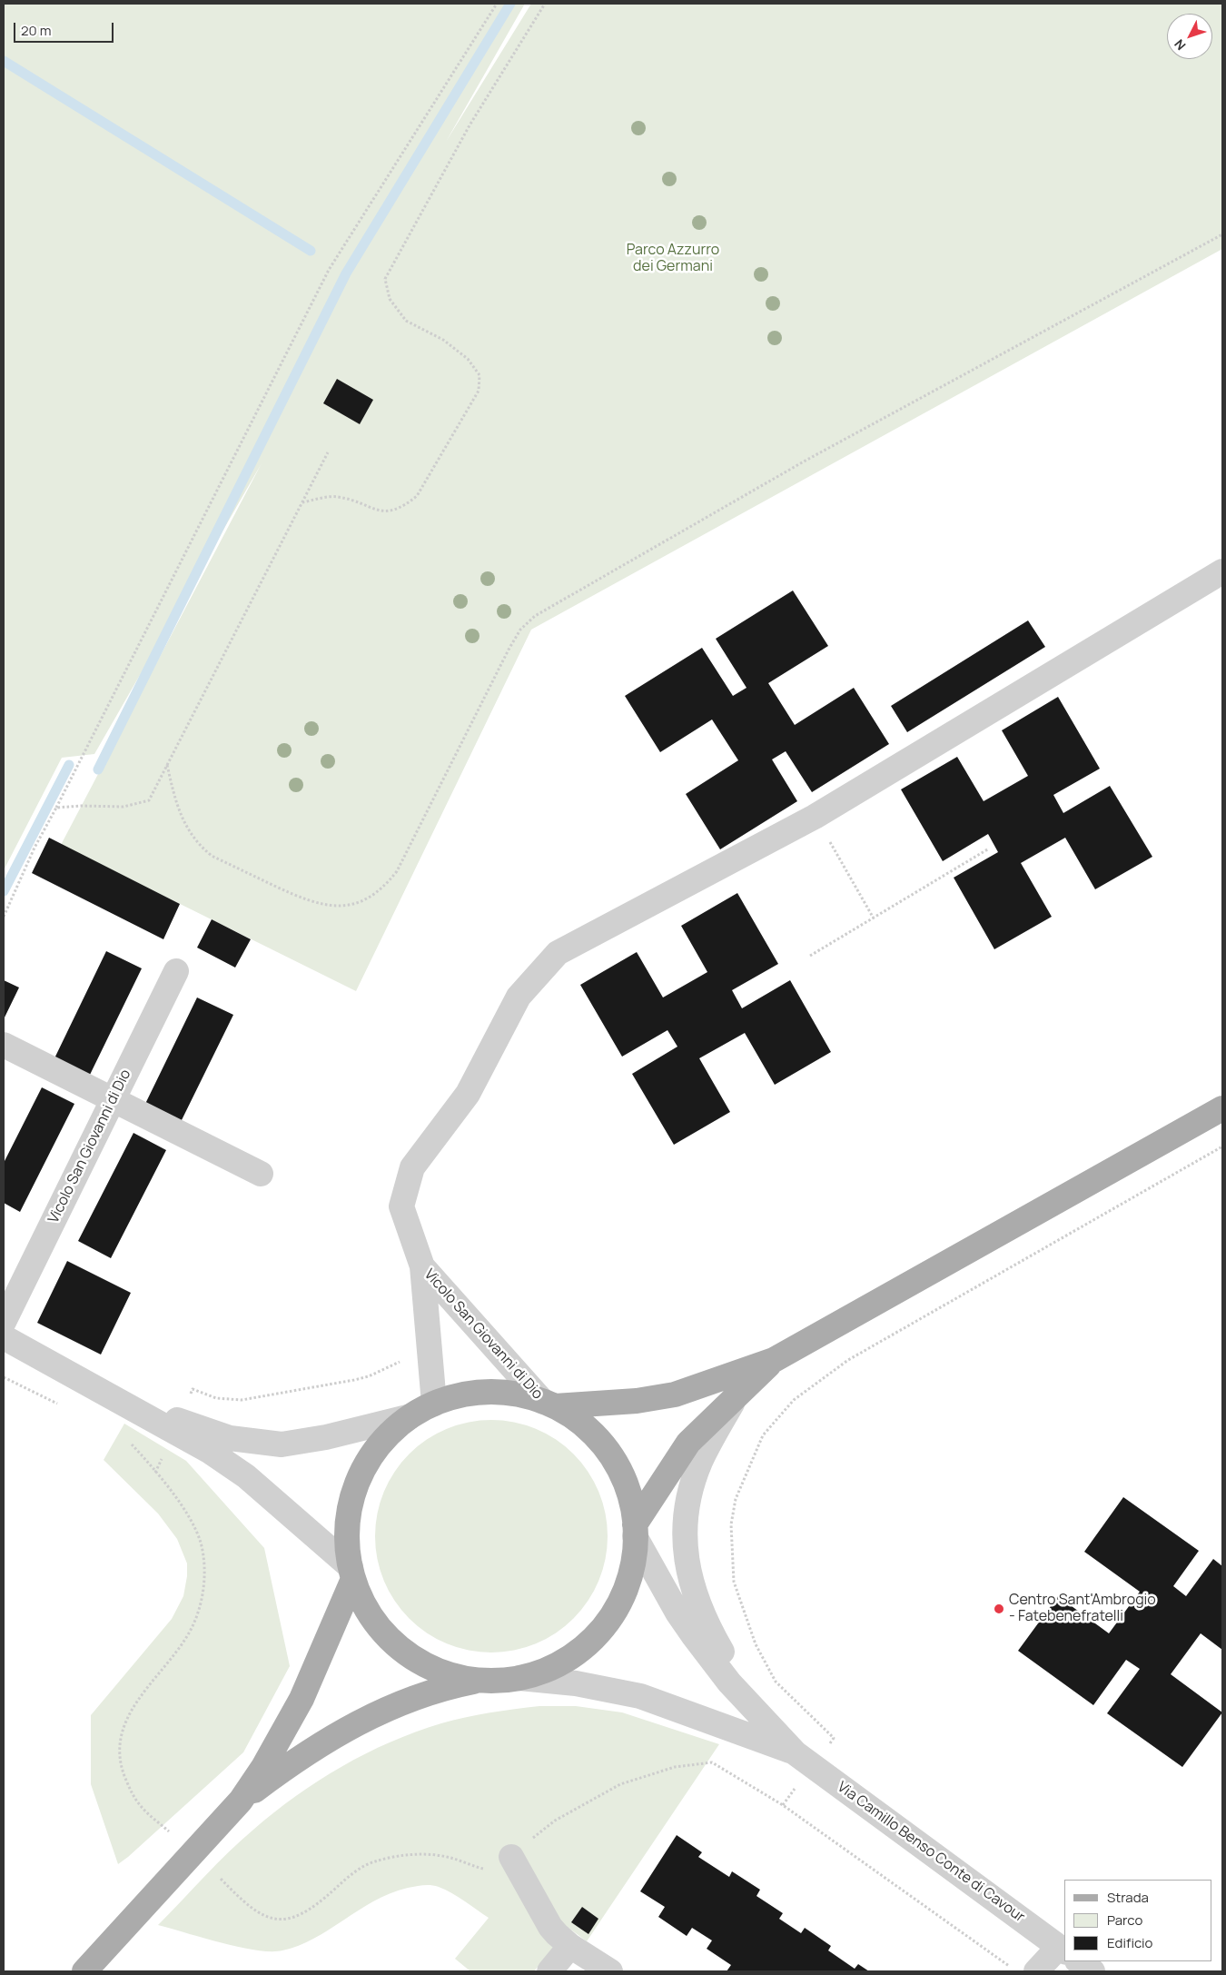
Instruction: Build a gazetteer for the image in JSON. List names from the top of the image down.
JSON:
{
  "streets": {
    "street": ["Vicolo San Giovanni di Dio", "Via Camillo Benso Conte di Cavour"]
  },
  "parks": ["Parco Azzurro dei Germani"],
  "places": ["Centro Sant'Ambrogio - Fatebenefratelli"],
  "legend": ["Strada", "Parco", "Edificio"],
  "scale_bar": "20 m",
  "north": "bottom left"
}
